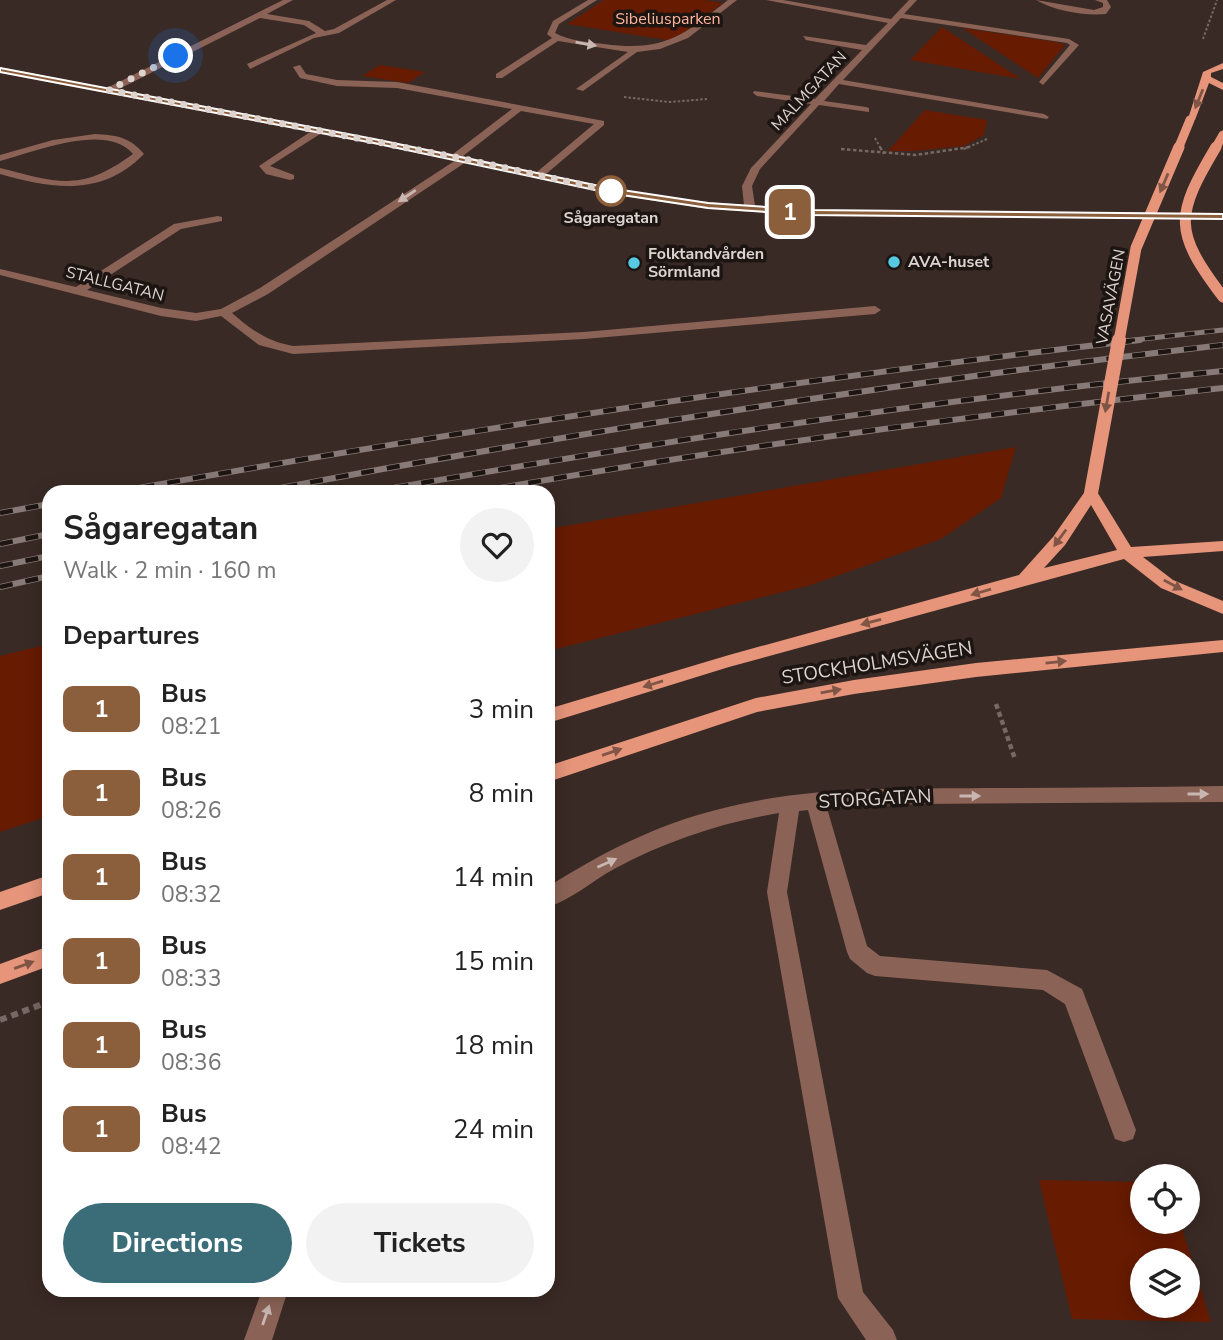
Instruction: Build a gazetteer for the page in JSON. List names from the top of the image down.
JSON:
{
  "streets": {
    "main road": ["VASAVÄGEN", "STOCKHOLMSVÄGEN"],
    "street": ["MALMGATAN", "STALLGATAN", "STORGATAN"]
  },
  "one_way": ["VASAVÄGEN", "STORGATAN"],
  "parks": ["Sibeliusparken"],
  "places": ["Sågaregatan", "AVA-huset", "Folktandvården Sörmland"],
  "lines": ["bus line 1"],
  "page": {
    "on_map": "1",
    "heading": [
      ["Sågaregatan", "Walk · 2 min · 160 m"],
      "Departures"
    ],
    "list": [
      {
        "mark": "1",
        "name": "Bus",
        "note": "08:21",
        "value": "3 min"
      },
      {
        "mark": "1",
        "name": "Bus",
        "note": "08:26",
        "value": "8 min"
      },
      {
        "mark": "1",
        "name": "Bus",
        "note": "08:32",
        "value": "14 min"
      },
      {
        "mark": "1",
        "name": "Bus",
        "note": "08:33",
        "value": "15 min"
      },
      {
        "mark": "1",
        "name": "Bus",
        "note": "08:36",
        "value": "18 min"
      },
      {
        "mark": "1",
        "name": "Bus",
        "note": "08:42",
        "value": "24 min"
      }
    ],
    "buttons": ["Directions", "Tickets"]
  }
}
